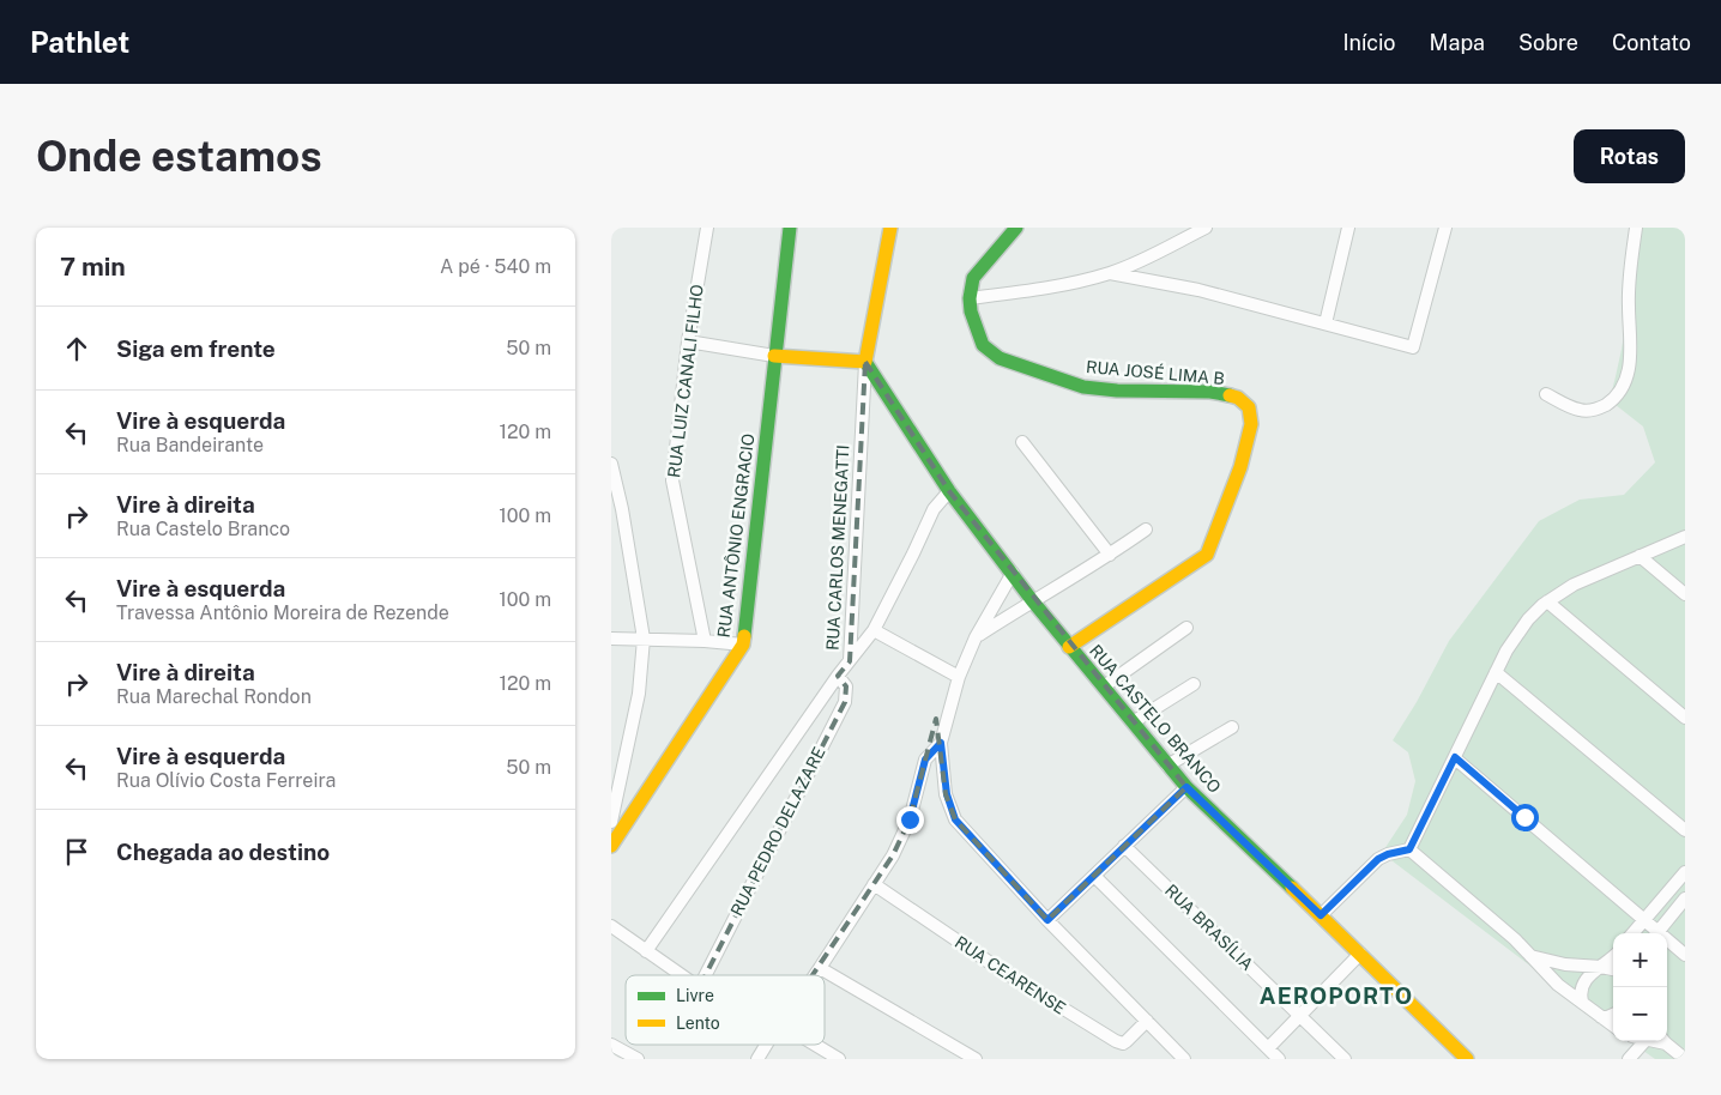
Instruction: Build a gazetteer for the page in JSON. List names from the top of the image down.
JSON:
{
  "streets": {
    "street": [
      "RUA JOSÉ LIMA B",
      "RUA LUIZ CANALI FILHO",
      "RUA ANTÔNIO ENGRACIO",
      "RUA CARLOS MENEGATTI",
      "RUA CASTELO BRANCO",
      "RUA PEDRO DELAZARE",
      "RUA BRASÍLIA",
      "RUA CEARENSE"
    ]
  },
  "crossings": [
    ["RUA JOSÉ LIMA B", "RUA CASTELO BRANCO"],
    ["RUA CARLOS MENEGATTI", "RUA CASTELO BRANCO"],
    ["RUA CARLOS MENEGATTI", "RUA PEDRO DELAZARE"]
  ],
  "districts": ["AEROPORTO"],
  "legend": ["Livre", "Lento"],
  "page": {
    "header": "Pathlet",
    "nav": [
      "Início",
      "Mapa",
      "Sobre",
      "Contato"
    ],
    "buttons": "Rotas",
    "title": "Onde estamos",
    "heading": ["7 min", "A pé · 540 m"],
    "list": [
      ["Siga em frente", "50 m"],
      ["Vire à esquerda", "Rua Bandeirante", "120 m"],
      ["Vire à direita", "Rua Castelo Branco", "100 m"],
      ["Vire à esquerda", "Travessa Antônio Moreira de Rezende", "100 m"],
      ["Vire à direita", "Rua Marechal Rondon", "120 m"],
      ["Vire à esquerda", "Rua Olívio Costa Ferreira", "50 m"],
      "Chegada ao destino"
    ],
    "map_buttons": ["+", "−"]
  }
}
